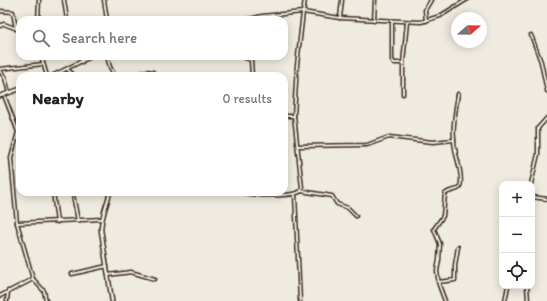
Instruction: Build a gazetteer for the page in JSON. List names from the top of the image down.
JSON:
{
  "north": "right",
  "page": {
    "search": "Search here",
    "heading": ["Nearby", "0 results"],
    "map_buttons": ["+", "−"]
  }
}
